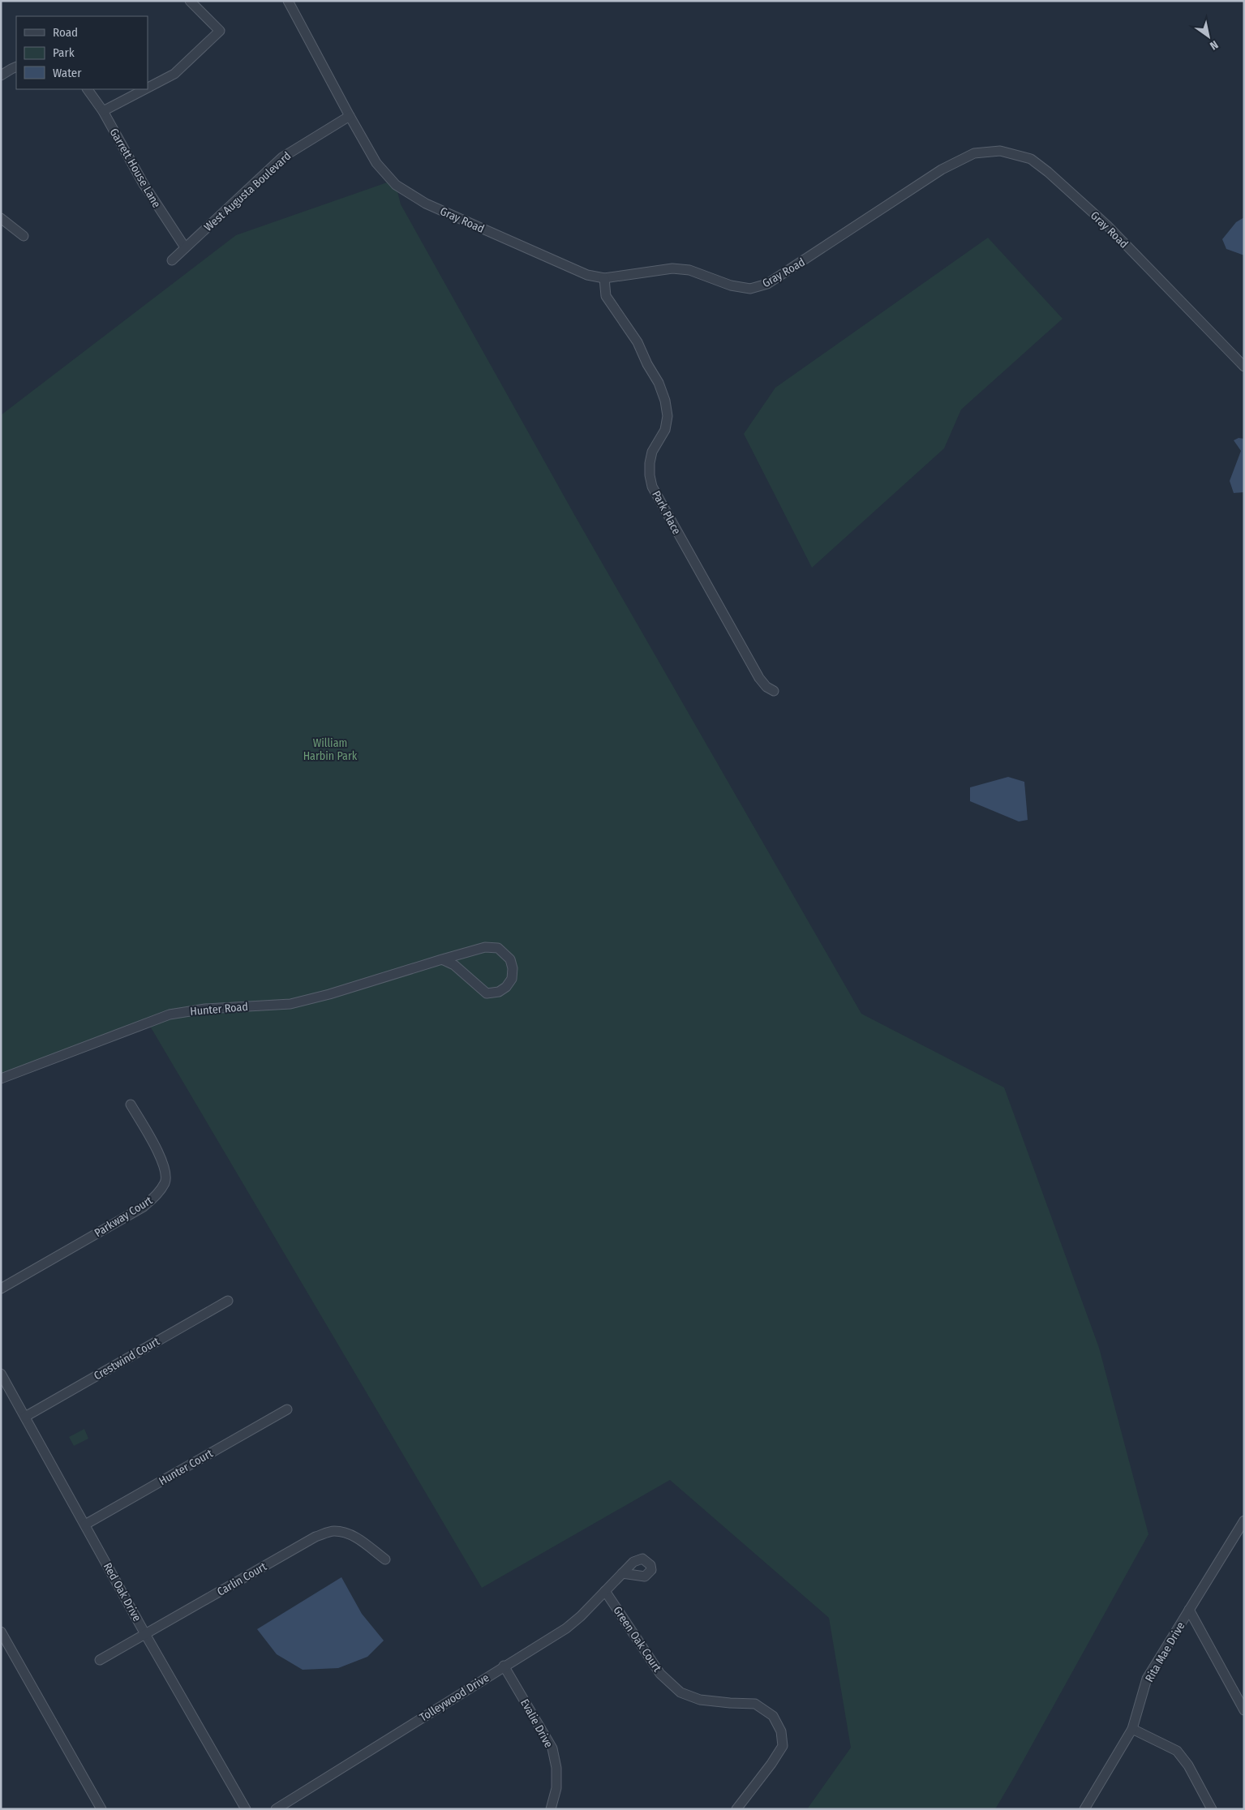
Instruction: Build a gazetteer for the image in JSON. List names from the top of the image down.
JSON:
{
  "streets": {
    "street": [
      "Garrett House Lane",
      "West Augusta Boulevard",
      "Gray Road",
      "Park Place",
      "Hunter Road",
      "Parkway Court",
      "Crestwind Court",
      "Hunter Court",
      "Carlin Court",
      "Red Oak Drive",
      "Green Oak Court",
      "Rita Mae Drive",
      "Tolleywood Drive",
      "Evalie Drive"
    ]
  },
  "crossings": [
    ["Garrett House Lane", "West Augusta Boulevard"],
    ["West Augusta Boulevard", "Gray Road"],
    ["Gray Road", "Park Place"],
    ["Crestwind Court", "Red Oak Drive"],
    ["Hunter Court", "Red Oak Drive"],
    ["Carlin Court", "Red Oak Drive"],
    ["Green Oak Court", "Tolleywood Drive"],
    ["Tolleywood Drive", "Evalie Drive"]
  ],
  "parks": ["William Harbin Park"],
  "legend": ["Road", "Park", "Water"],
  "north": "bottom right"
}
